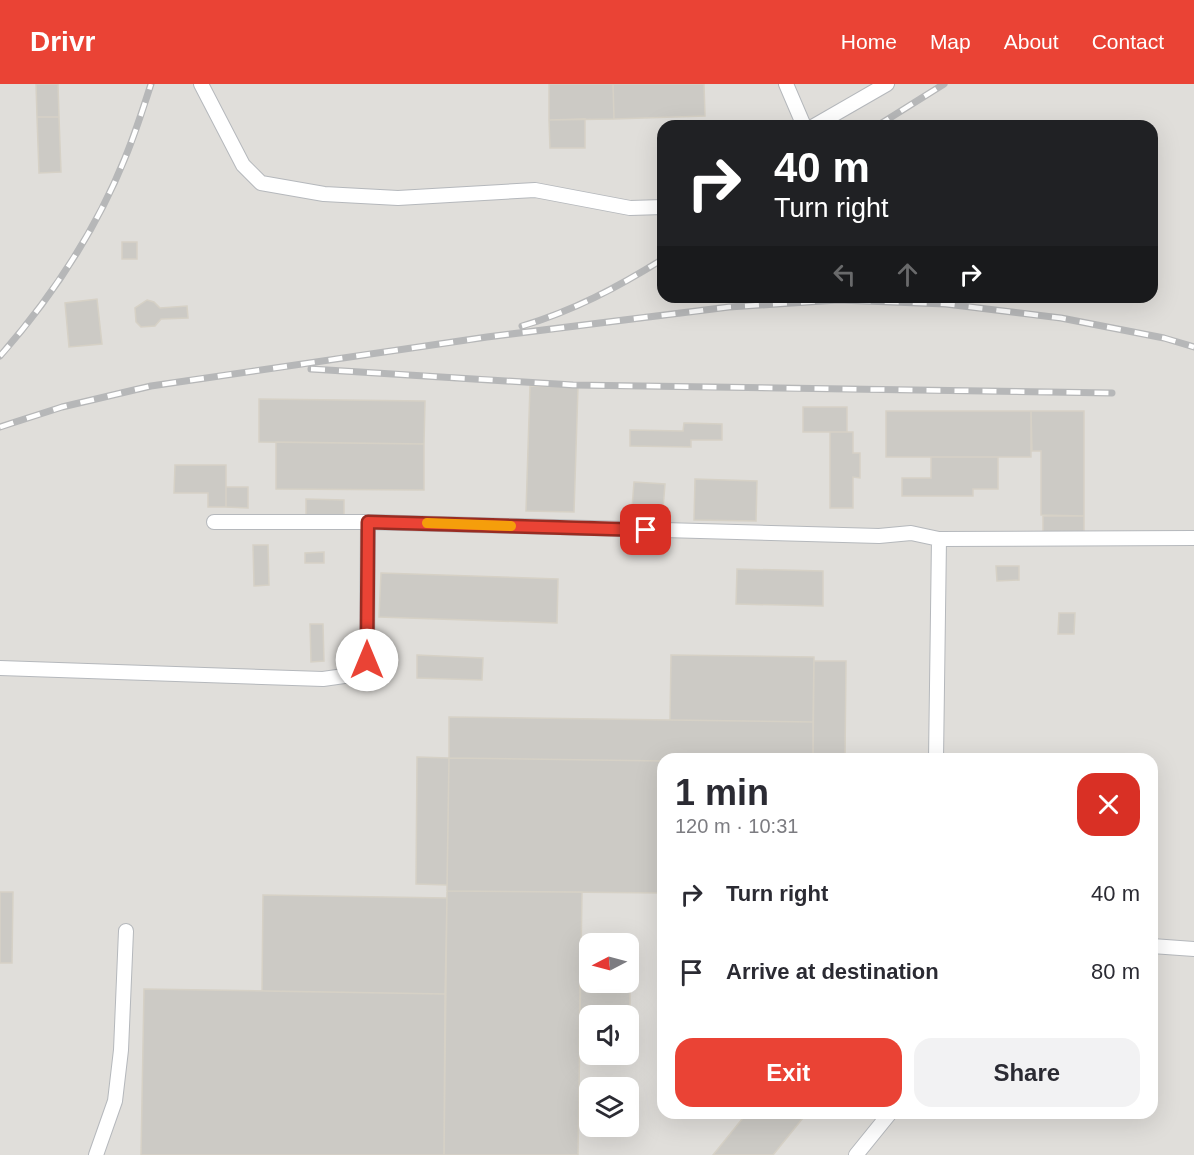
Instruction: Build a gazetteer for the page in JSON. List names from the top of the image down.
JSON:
{
  "north": "left",
  "page": {
    "header": "Drivr",
    "nav": [
      "Home",
      "Map",
      "About",
      "Contact"
    ],
    "turn": ["40 m", "Turn right"],
    "heading": ["1 min", "120 m · 10:31"],
    "list": [
      {
        "name": "Turn right",
        "value": "40 m"
      },
      {
        "name": "Arrive at destination",
        "value": "80 m"
      }
    ],
    "buttons": ["Exit", "Share"]
  }
}
